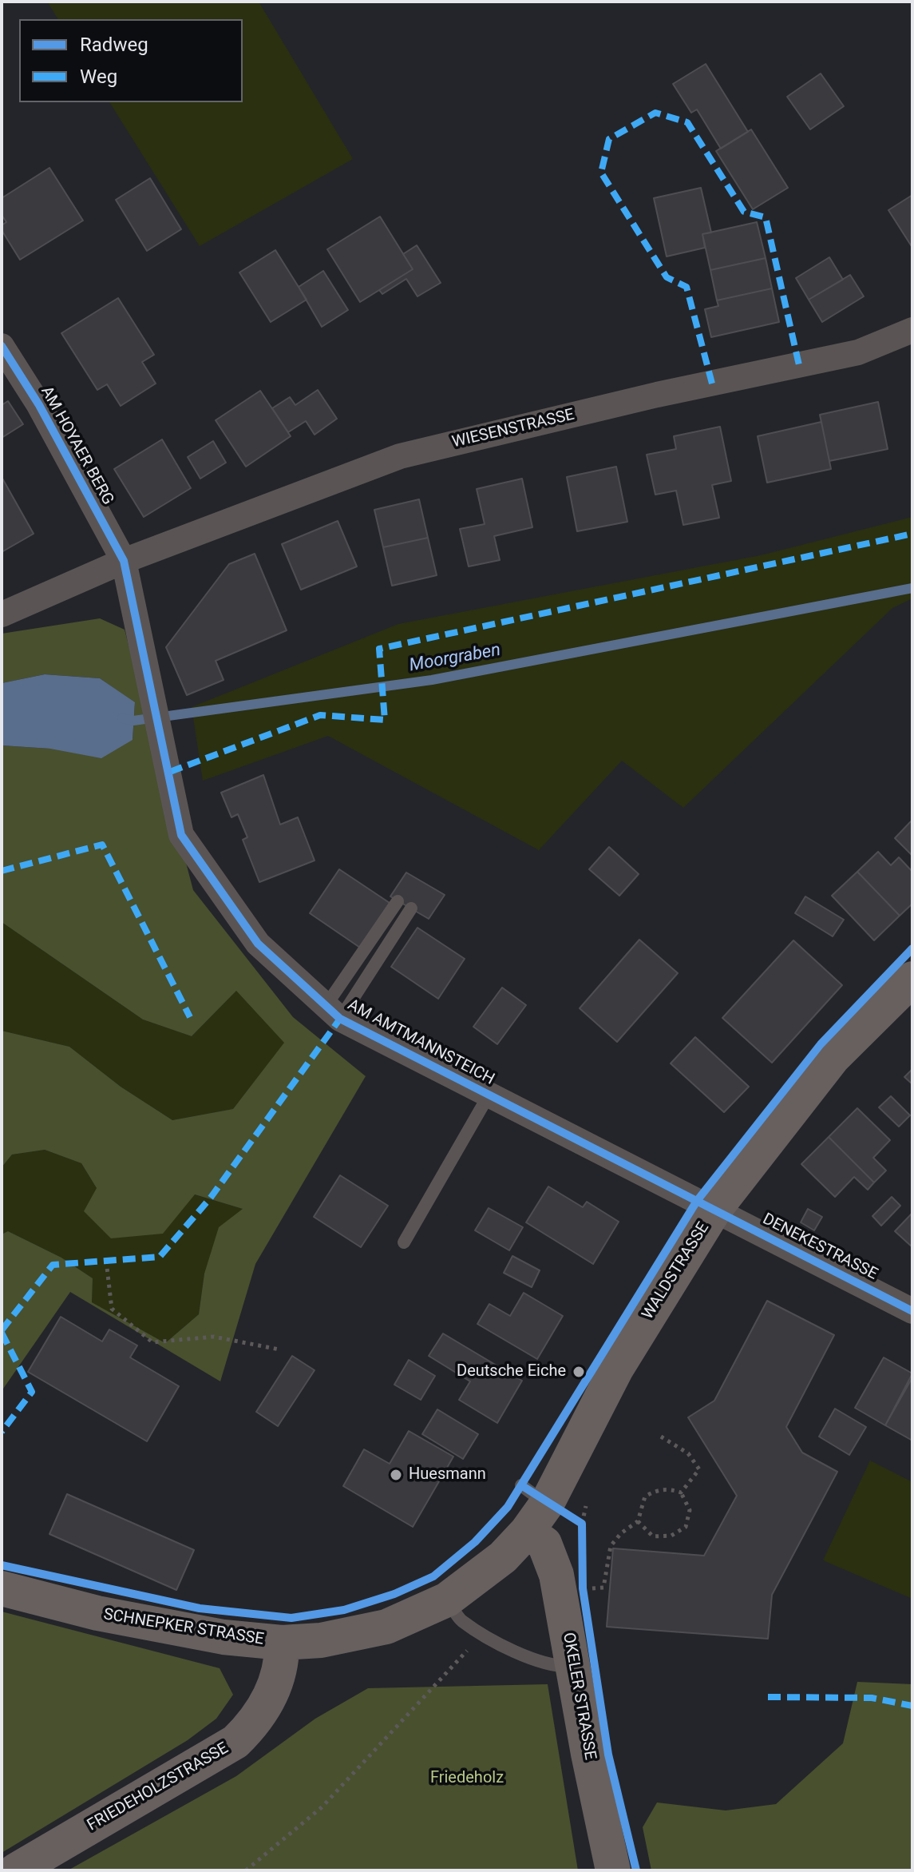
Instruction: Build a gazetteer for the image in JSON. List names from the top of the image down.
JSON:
{
  "streets": {
    "main road": [
      "WALDSTRASSE",
      "SCHNEPKER STRASSE",
      "OKELER STRASSE",
      "FRIEDEHOLZSTRASSE"
    ],
    "street": [
      "WIESENSTRASSE",
      "AM HOYAER BERG",
      "AM AMTMANNSTEICH",
      "DENEKESTRASSE"
    ]
  },
  "crossings": [
    ["WIESENSTRASSE", "AM HOYAER BERG"],
    ["WIESENSTRASSE", "AM AMTMANNSTEICH"],
    ["AM HOYAER BERG", "AM AMTMANNSTEICH"],
    ["AM AMTMANNSTEICH", "DENEKESTRASSE"],
    ["AM AMTMANNSTEICH", "WALDSTRASSE"],
    ["DENEKESTRASSE", "WALDSTRASSE"],
    ["WALDSTRASSE", "SCHNEPKER STRASSE"],
    ["WALDSTRASSE", "OKELER STRASSE"],
    ["SCHNEPKER STRASSE", "OKELER STRASSE"],
    ["SCHNEPKER STRASSE", "FRIEDEHOLZSTRASSE"]
  ],
  "water": ["Moorgraben"],
  "parks": ["Friedeholz"],
  "places": ["Deutsche Eiche", "Huesmann"],
  "legend": ["Radweg", "Weg"]
}
